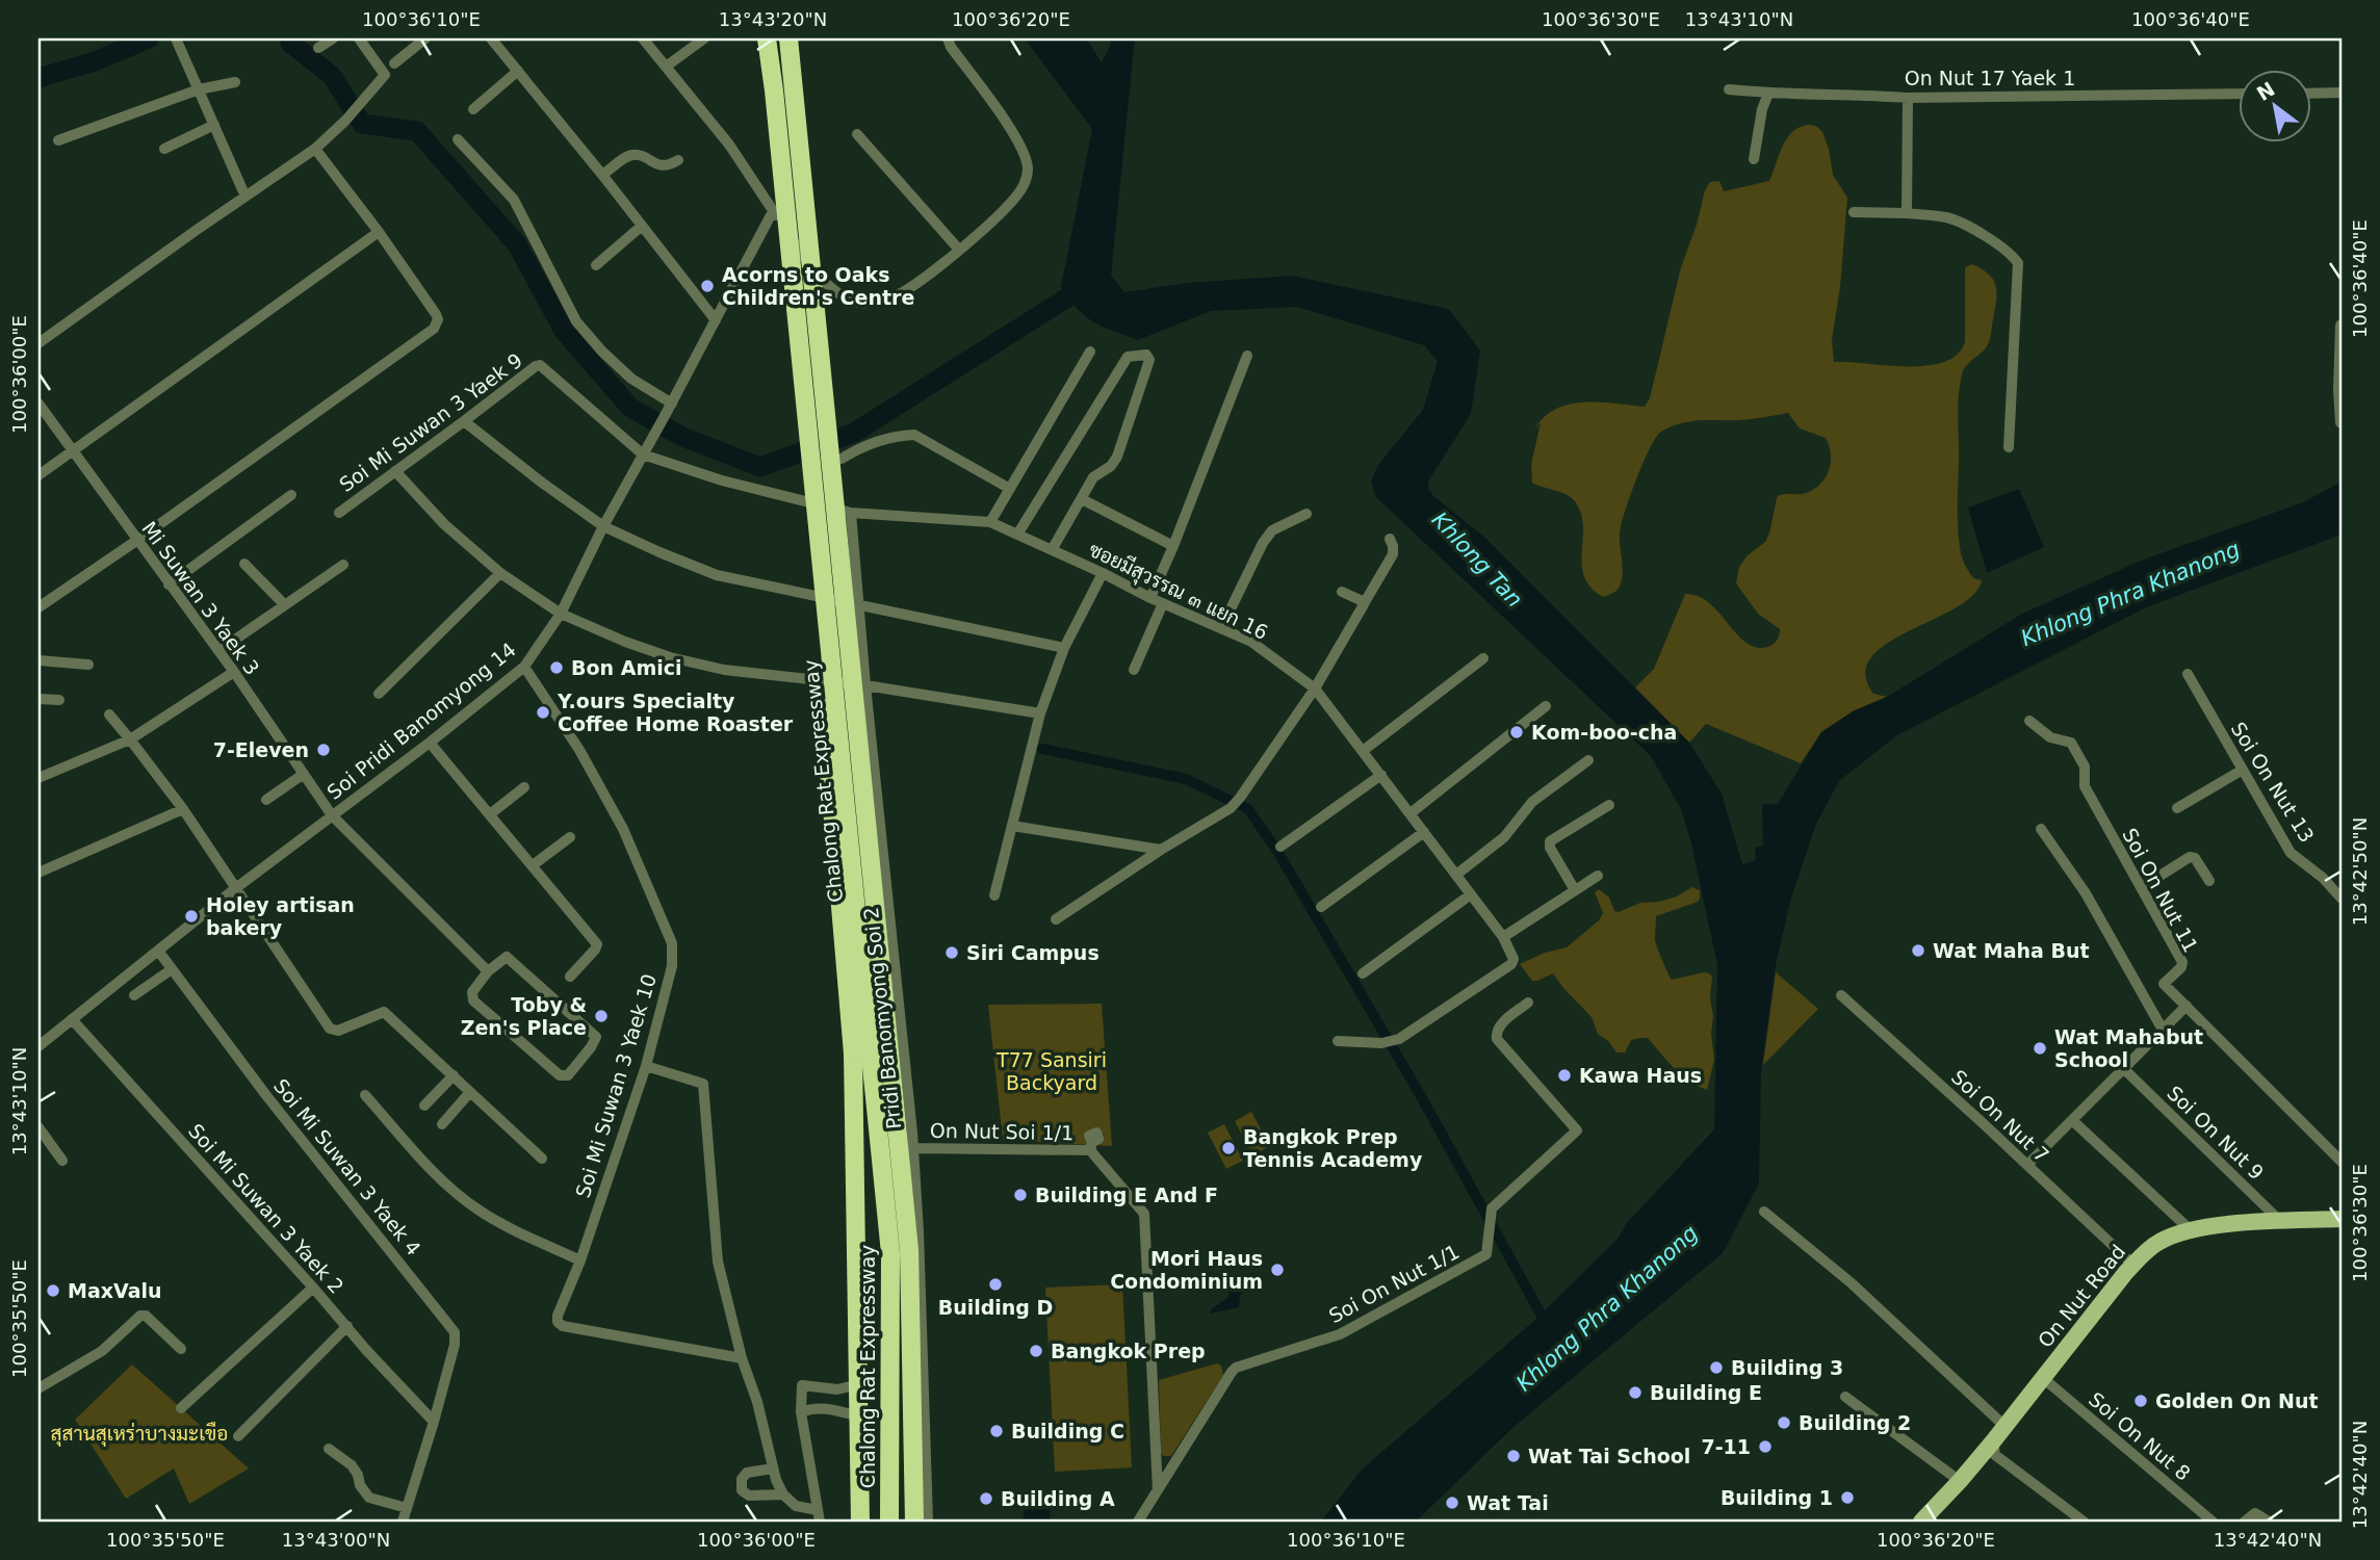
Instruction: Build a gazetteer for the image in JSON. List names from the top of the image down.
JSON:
{
  "streets": {
    "highway": ["Chalong Rat Expressway"],
    "main road": ["On Nut Road"],
    "street": [
      "On Nut 17 Yaek 1",
      "Soi Mi Suwan 3 Yaek 9",
      "ซอยมีสุวรรณ ๓ แยก 16",
      "Mi Suwan 3 Yaek 3",
      "Soi Pridi Banomyong 14",
      "Soi On Nut 13",
      "Soi On Nut 11",
      "Pridi Banomyong Soi 2",
      "Soi Mi Suwan 3 Yaek 10",
      "Soi On Nut 7",
      "On Nut Soi 1/1",
      "Soi On Nut 9",
      "Soi Mi Suwan 3 Yaek 4",
      "Soi Mi Suwan 3 Yaek 2",
      "Soi On Nut 1/1",
      "Soi On Nut 8"
    ]
  },
  "crossings": [
    ["Soi Mi Suwan 3 Yaek 9", "ซอยมีสุวรรณ ๓ แยก 16"],
    ["Soi Mi Suwan 3 Yaek 9", "Soi Pridi Banomyong 14"],
    ["ซอยมีสุวรรณ ๓ แยก 16", "Soi Pridi Banomyong 14"],
    ["ซอยมีสุวรรณ ๓ แยก 16", "Pridi Banomyong Soi 2"],
    ["Mi Suwan 3 Yaek 3", "Soi Pridi Banomyong 14"],
    ["Soi Pridi Banomyong 14", "Soi Mi Suwan 3 Yaek 10"],
    ["Soi Pridi Banomyong 14", "Soi Mi Suwan 3 Yaek 4"],
    ["Soi Pridi Banomyong 14", "Soi Mi Suwan 3 Yaek 2"],
    ["Pridi Banomyong Soi 2", "On Nut Soi 1/1"],
    ["Soi On Nut 7", "On Nut Road"],
    ["On Nut Soi 1/1", "Soi On Nut 1/1"],
    ["Soi On Nut 9", "On Nut Road"],
    ["Soi Mi Suwan 3 Yaek 4", "Soi Mi Suwan 3 Yaek 2"],
    ["On Nut Road", "Soi On Nut 8"]
  ],
  "water": ["Khlong Tan", "Khlong Phra Khanong"],
  "parks": ["T77 Sansiri Backyard", "สุสานสุเหร่าบางมะเขือ"],
  "places": [
    "Acorns to Oaks Children's Centre",
    "Bon Amici",
    "Y.ours Specialty Coffee Home Roaster",
    "Kom-boo-cha",
    "7-Eleven",
    "Holey artisan bakery",
    "Wat Maha But",
    "Siri Campus",
    "Toby & Zen's Place",
    "Wat Mahabut School",
    "Kawa Haus",
    "Bangkok Prep Tennis Academy",
    "Building E And F",
    "Mori Haus Condominium",
    "Building D",
    "MaxValu",
    "Bangkok Prep",
    "Building 3",
    "Building E",
    "Golden On Nut",
    "Building 2",
    "Building C",
    "7-11",
    "Wat Tai School",
    "Building 1",
    "Building A",
    "Wat Tai"
  ],
  "north": "top left",
  "coordinates": [
    "100°36'10\"E",
    "13°43'20\"N",
    "100°36'20\"E",
    "100°36'30\"E",
    "13°43'10\"N",
    "100°36'40\"E",
    "100°36'00\"E",
    "13°42'50\"N",
    "100°35'50\"E",
    "13°42'40\"N",
    "13°43'00\"N"
  ]
}
